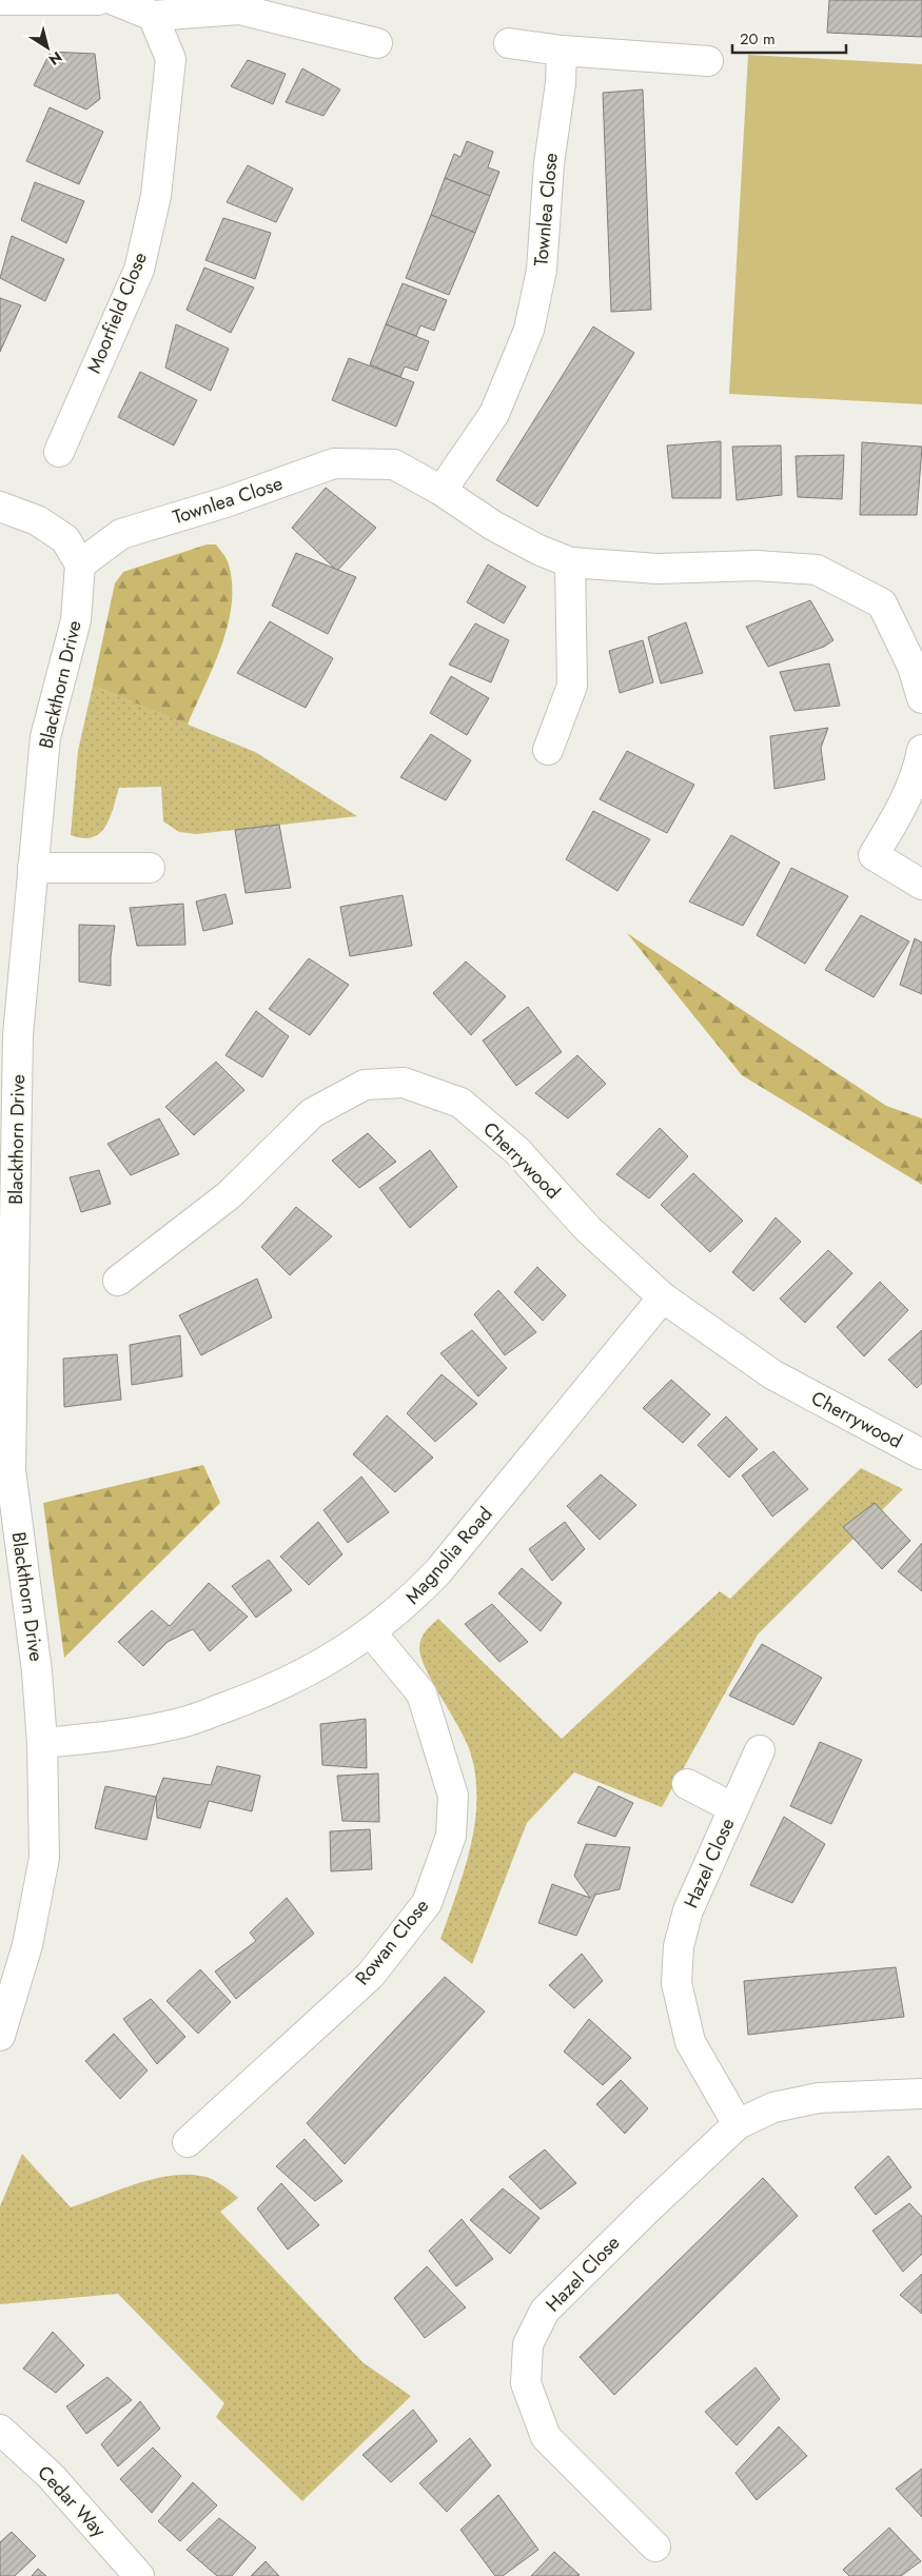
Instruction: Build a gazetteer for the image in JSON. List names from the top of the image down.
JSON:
{
  "streets": {
    "street": [
      "Townlea Close",
      "Moorfield Close",
      "Blackthorn Drive",
      "Cherrywood",
      "Magnolia Road",
      "Hazel Close",
      "Rowan Close",
      "Cedar Way"
    ]
  },
  "crossings": [
    ["Townlea Close", "Blackthorn Drive"],
    ["Blackthorn Drive", "Magnolia Road"],
    ["Cherrywood", "Magnolia Road"],
    ["Magnolia Road", "Rowan Close"]
  ],
  "scale_bar": "20 m",
  "north": "bottom right"
}
